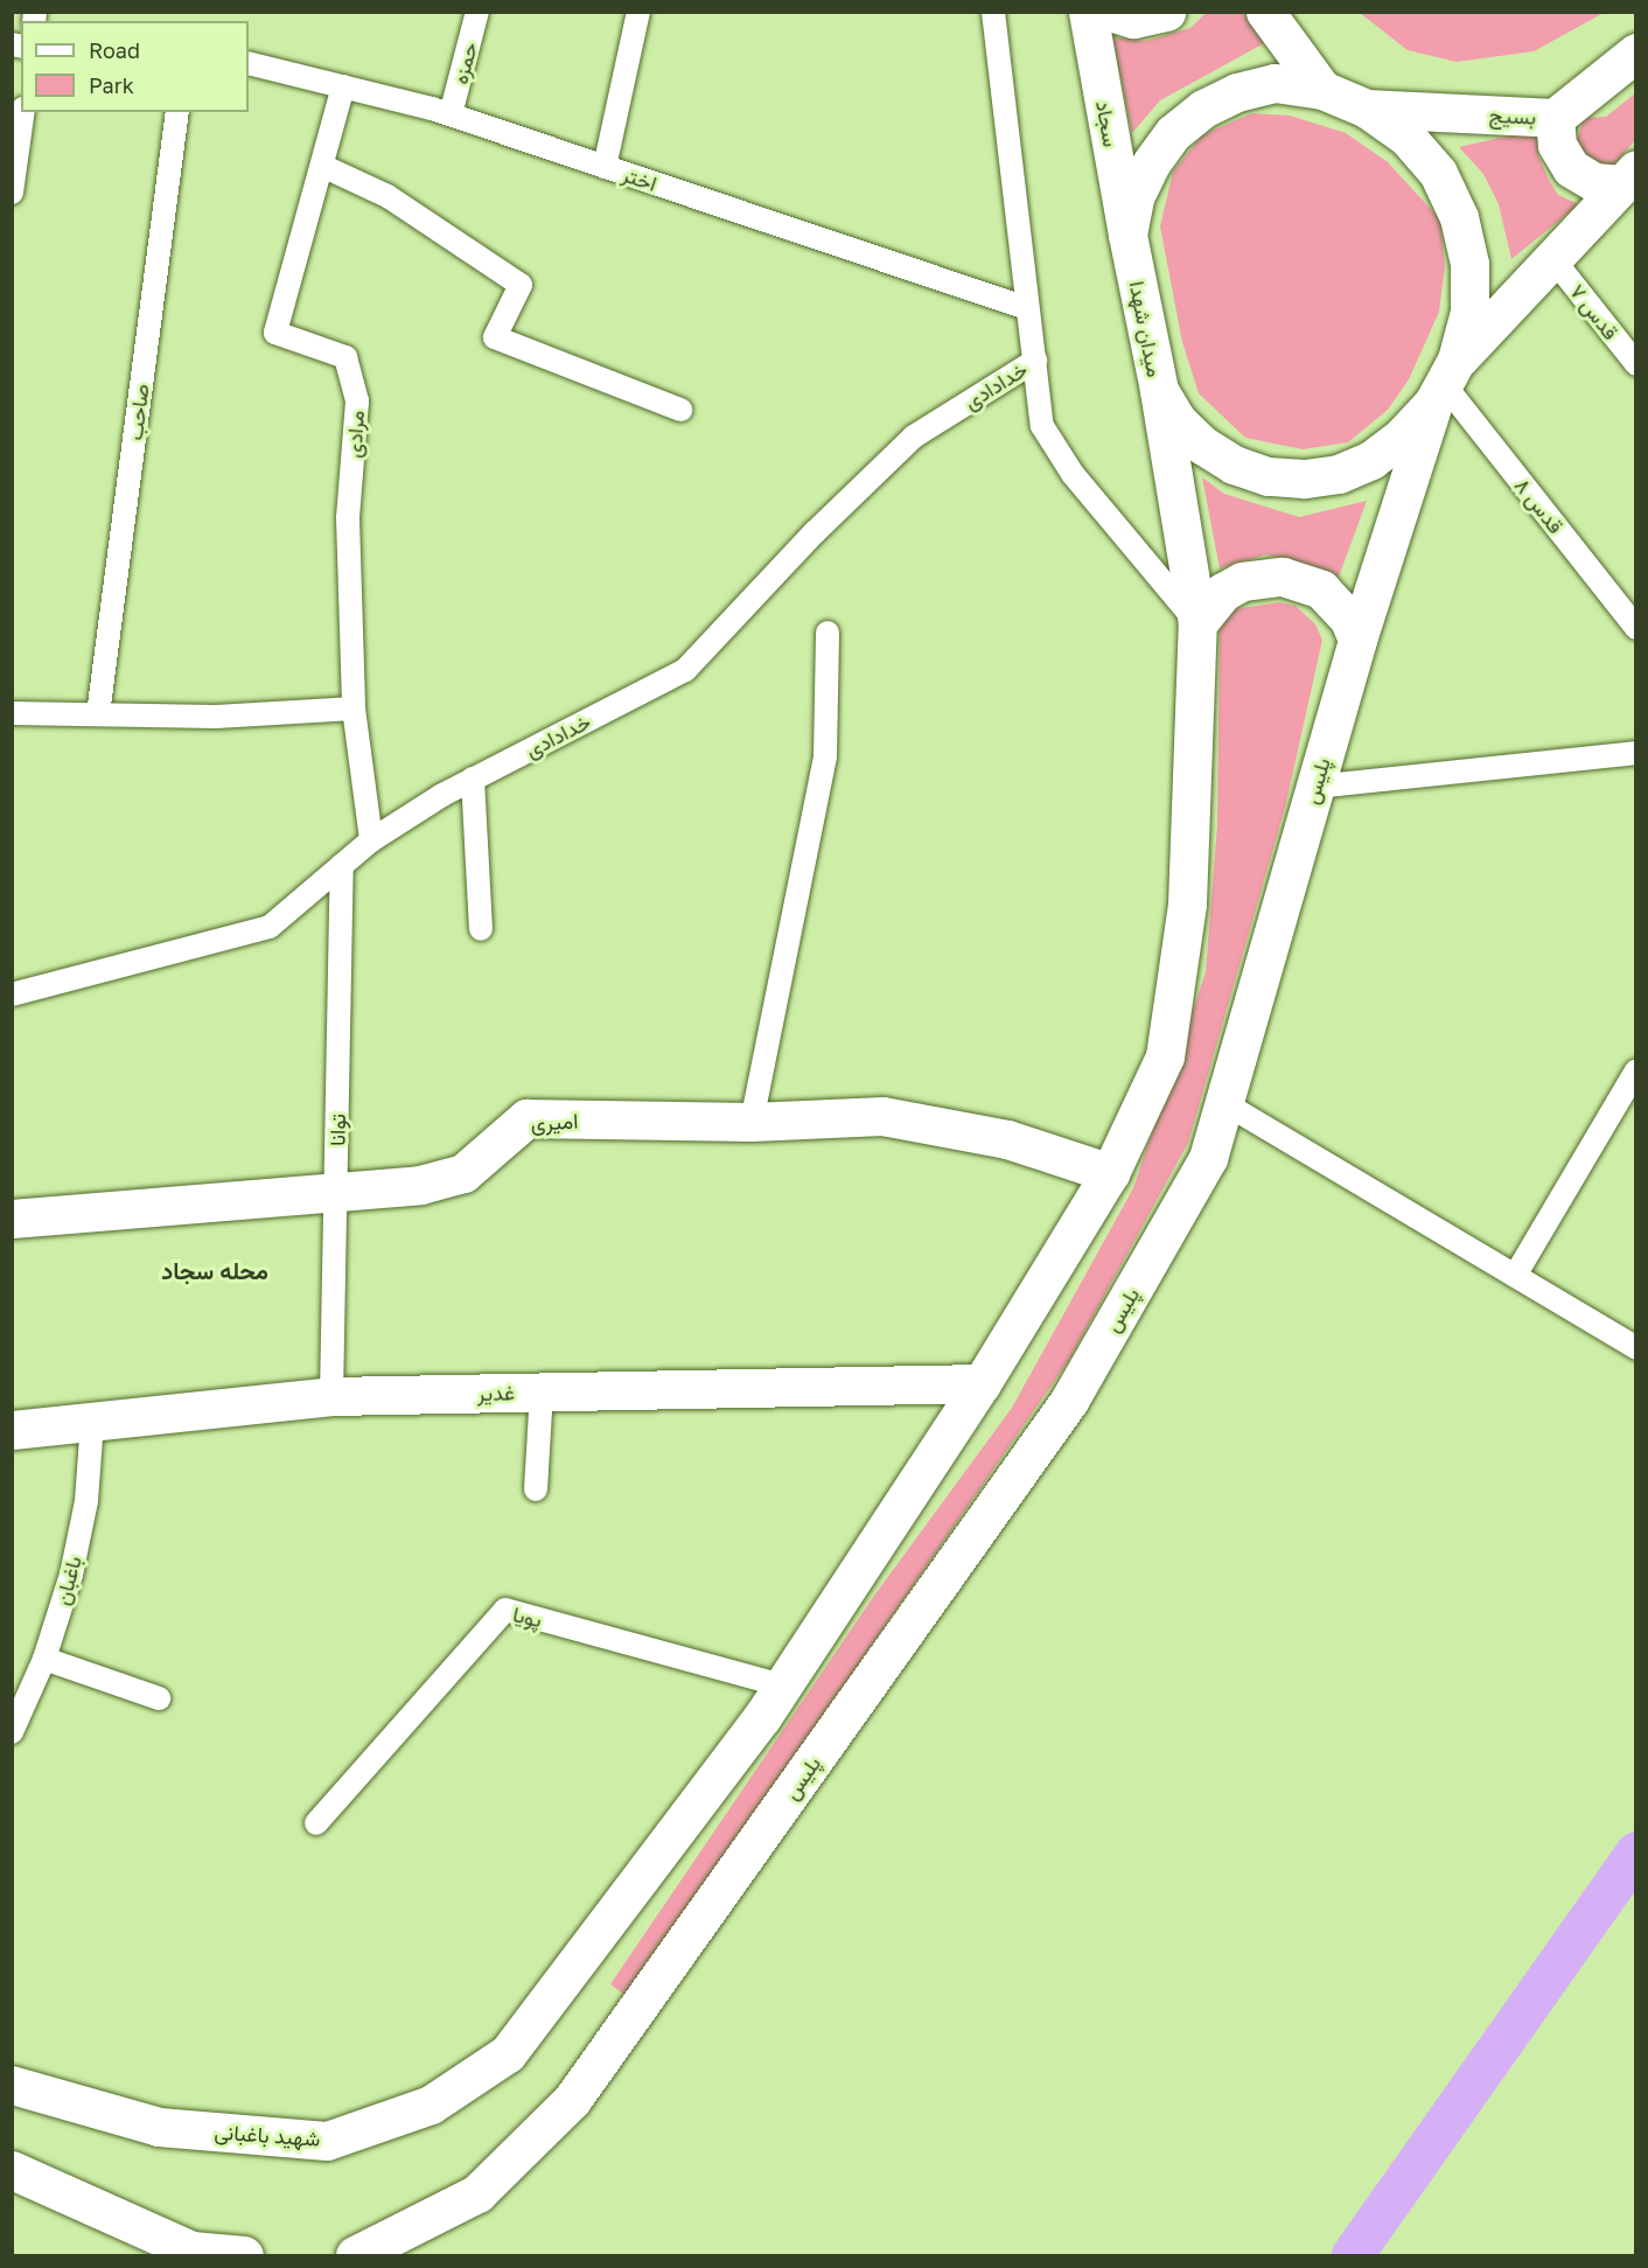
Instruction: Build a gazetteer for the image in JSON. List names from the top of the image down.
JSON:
{
  "streets": {
    "main road": [
      "بسیج",
      "سجاد",
      "میدان شهدا",
      "پلیس",
      "امیری",
      "غدیر",
      "شهید باغبانی"
    ],
    "lane": [
      "حمزه",
      "اختر",
      "قدس ۷",
      "خدادادی",
      "صاحب",
      "مرادی",
      "قدس ۸",
      "توانا",
      "باغبان",
      "پویا"
    ]
  },
  "crossings": [
    ["حمزه", "اختر"],
    ["بسیج", "میدان شهدا"],
    ["سجاد", "میدان شهدا"],
    ["اختر", "مرادی"],
    ["میدان شهدا", "قدس ۸"],
    ["میدان شهدا", "پلیس"],
    ["خدادادی", "مرادی"],
    ["خدادادی", "توانا"],
    ["قدس ۸", "پلیس"],
    ["امیری", "توانا"],
    ["توانا", "غدیر"],
    ["غدیر", "باغبان"],
    ["پویا", "شهید باغبانی"]
  ],
  "districts": ["محله سجاد"],
  "legend": ["Road", "Park"]
}
